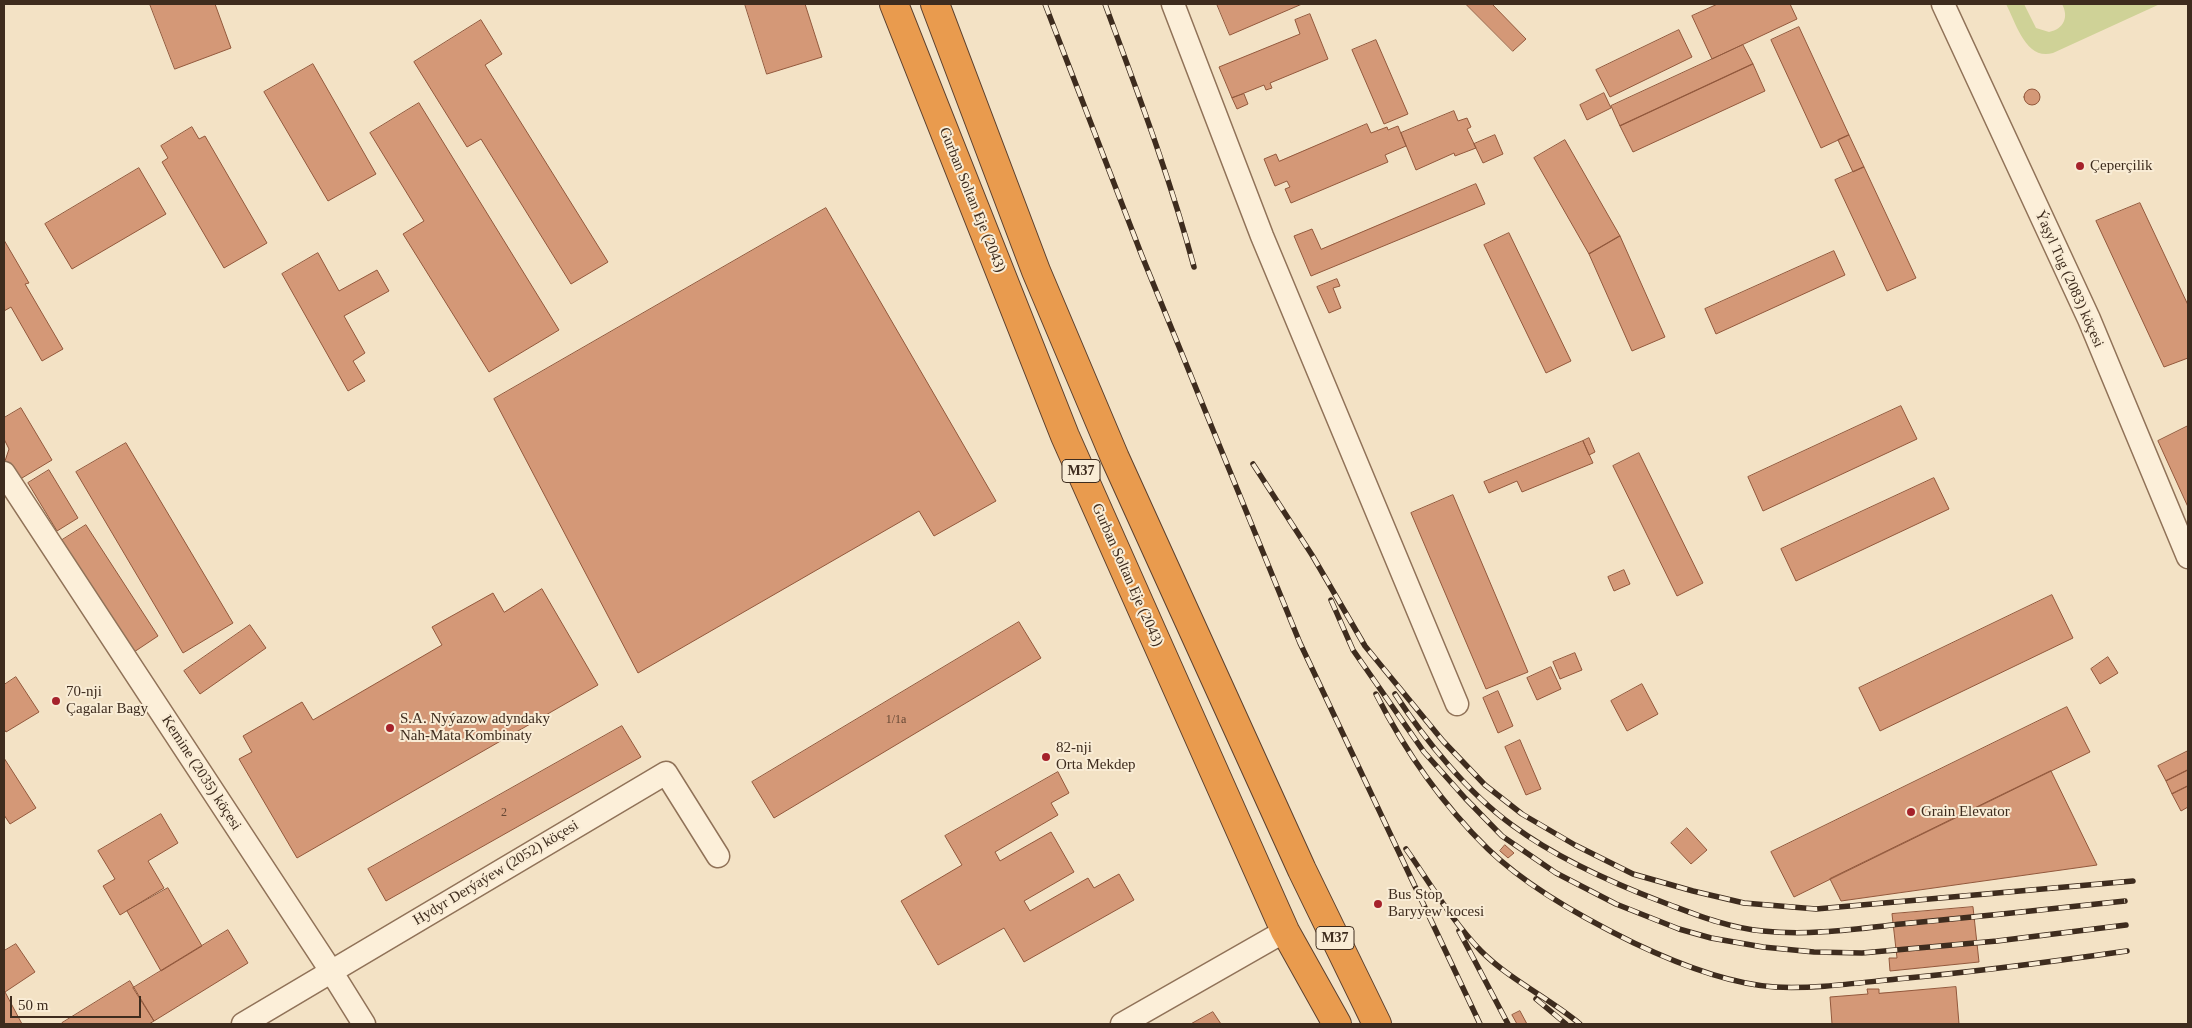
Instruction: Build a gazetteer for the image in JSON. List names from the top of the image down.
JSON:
{
  "streets": {
    "highway": ["Gurban Soltan Eje (2043)", "M37"],
    "street": ["Ýaşyl Tug (2083) köçesi", "Kemine (2035) köçesi", "Hydyr Derýaýew (2052) köçesi"]
  },
  "crossings": [
    ["Kemine (2035) köçesi", "Hydyr Derýaýew (2052) köçesi"]
  ],
  "places": [
    "Çeperçilik",
    "70-nji Çagalar Bagy",
    "S.A. Nyýazow adyndaky Nah-Mata Kombinaty",
    "82-nji Orta Mekdep",
    "Grain Elevator",
    "Bus Stop Baryyew kocesi"
  ],
  "house_numbers": ["1/1а", "2"],
  "scale_bar": "50 m"
}
